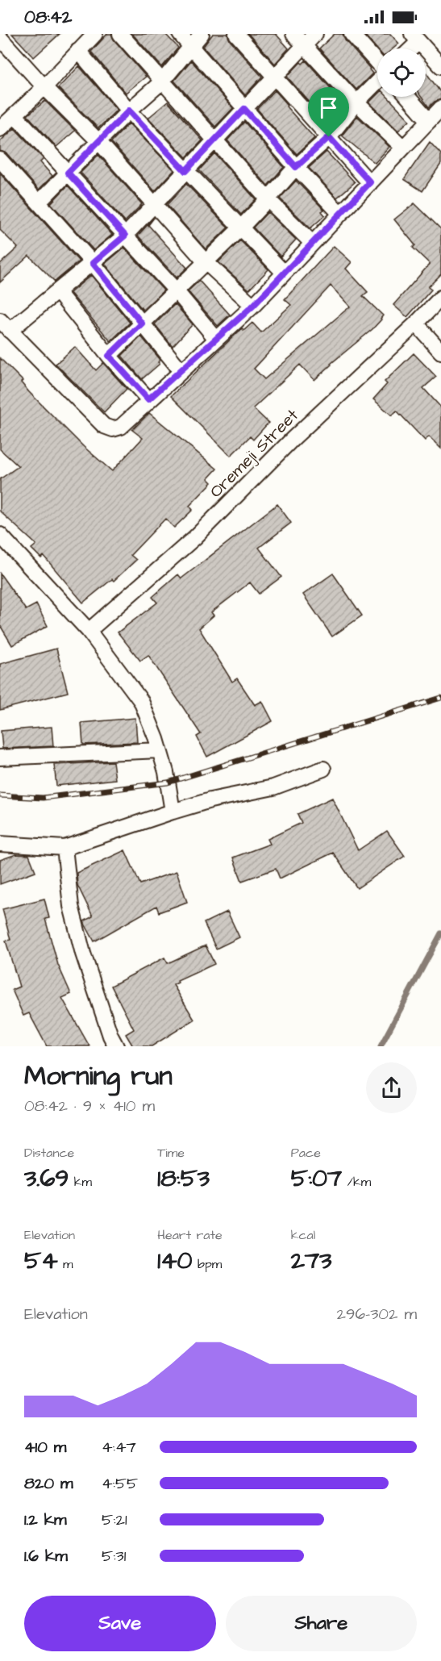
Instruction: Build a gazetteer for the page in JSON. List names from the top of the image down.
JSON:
{
  "streets": {
    "street": ["Oremeji Street"]
  },
  "page": {
    "status": "08:42",
    "heading": ["Morning run", "08:42 · 9 × 410 m"],
    "stats": [
      ["Distance", "3.69 km"],
      ["Time", "18:53"],
      ["Pace", "5:07 /km"],
      ["Elevation", "54 m"],
      ["Heart rate", "140 bpm"],
      ["kcal", "273"]
    ],
    "chart": ["Elevation", "296–302 m"],
    "list": [
      {
        "name": "410 m",
        "note": "4:47"
      },
      {
        "name": "820 m",
        "note": "4:55"
      },
      {
        "name": "1.2 km",
        "note": "5:21"
      },
      {
        "name": "1.6 km",
        "note": "5:31"
      }
    ],
    "buttons": ["Save", "Share"]
  }
}
